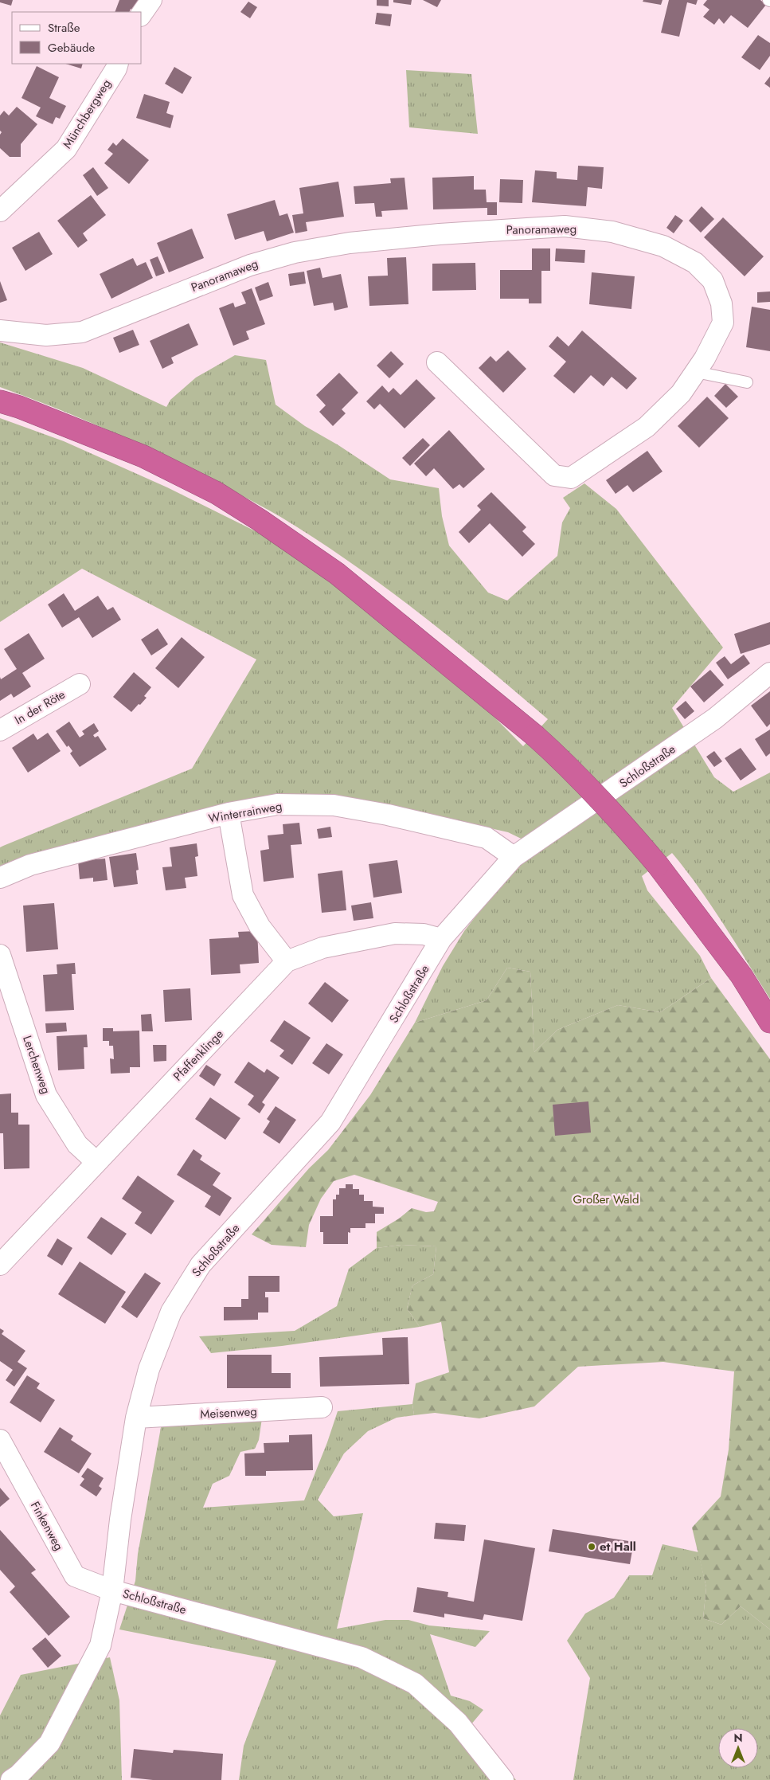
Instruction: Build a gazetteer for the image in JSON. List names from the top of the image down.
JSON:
{
  "streets": {
    "street": [
      "Münchbergweg",
      "Panoramaweg",
      "In der Röte",
      "Schloßstraße",
      "Winterrainweg",
      "Pfaffenklinge",
      "Lerchenweg",
      "Meisenweg",
      "Finkenweg"
    ]
  },
  "crossings": [
    ["Schloßstraße", "Winterrainweg"],
    ["Schloßstraße", "Pfaffenklinge"],
    ["Schloßstraße", "Meisenweg"],
    ["Schloßstraße", "Finkenweg"],
    ["Pfaffenklinge", "Lerchenweg"]
  ],
  "parks": ["Großer Wald"],
  "places": ["et Hall"],
  "legend": ["Straße", "Gebäude"],
  "north": "top"
}
